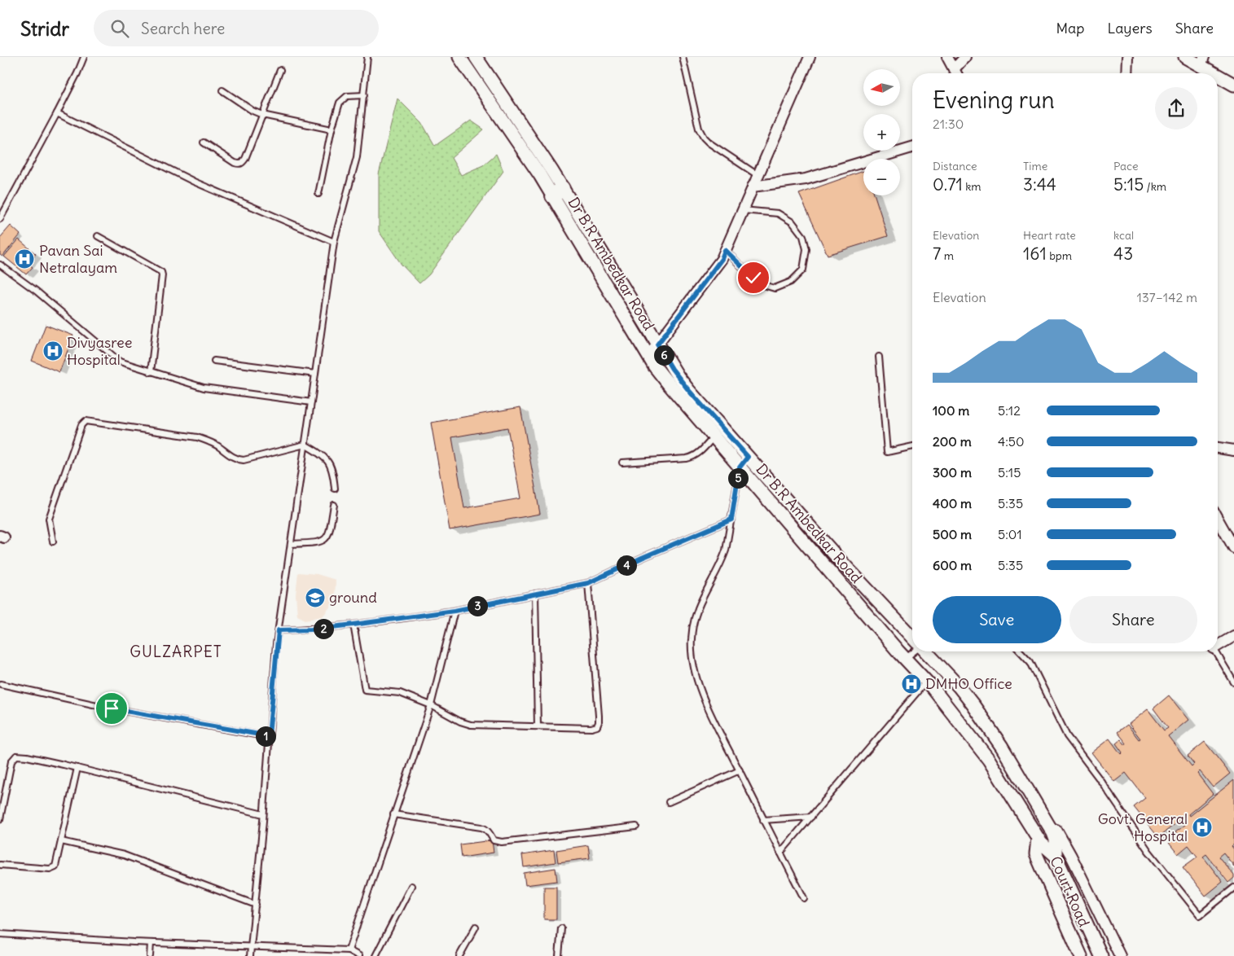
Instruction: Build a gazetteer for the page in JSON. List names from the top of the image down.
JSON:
{
  "streets": {
    "street": ["Dr B.R Ambedkar Road", "Court Road"]
  },
  "crossings": [
    ["Dr B.R Ambedkar Road", "Court Road"]
  ],
  "districts": ["GULZARPET"],
  "places": {
    "hospital": [
      "Pavan Sai Netralayam",
      "Divyasree Hospital",
      "DMHO Office",
      "Govt. General Hospital"
    ],
    "school or university": ["ground"]
  },
  "north": "left",
  "page": {
    "header": "Stridr",
    "search": "Search here",
    "nav": ["Map", "Layers", "Share"],
    "map_buttons": ["+", "−"],
    "heading": ["Evening run", "21:30"],
    "stats": [
      ["Distance", "0.71 km"],
      ["Time", "3:44"],
      ["Pace", "5:15 /km"],
      ["Elevation", "7 m"],
      ["Heart rate", "161 bpm"],
      ["kcal", "43"]
    ],
    "chart": ["Elevation", "137–142 m"],
    "pins": [
      "6",
      "5",
      "4",
      "3",
      "2",
      "1"
    ],
    "list": [
      {
        "name": "100 m",
        "note": "5:12"
      },
      {
        "name": "200 m",
        "note": "4:50"
      },
      {
        "name": "300 m",
        "note": "5:15"
      },
      {
        "name": "400 m",
        "note": "5:35"
      },
      {
        "name": "500 m",
        "note": "5:01"
      },
      {
        "name": "600 m",
        "note": "5:35"
      }
    ],
    "buttons": ["Save", "Share"]
  }
}
